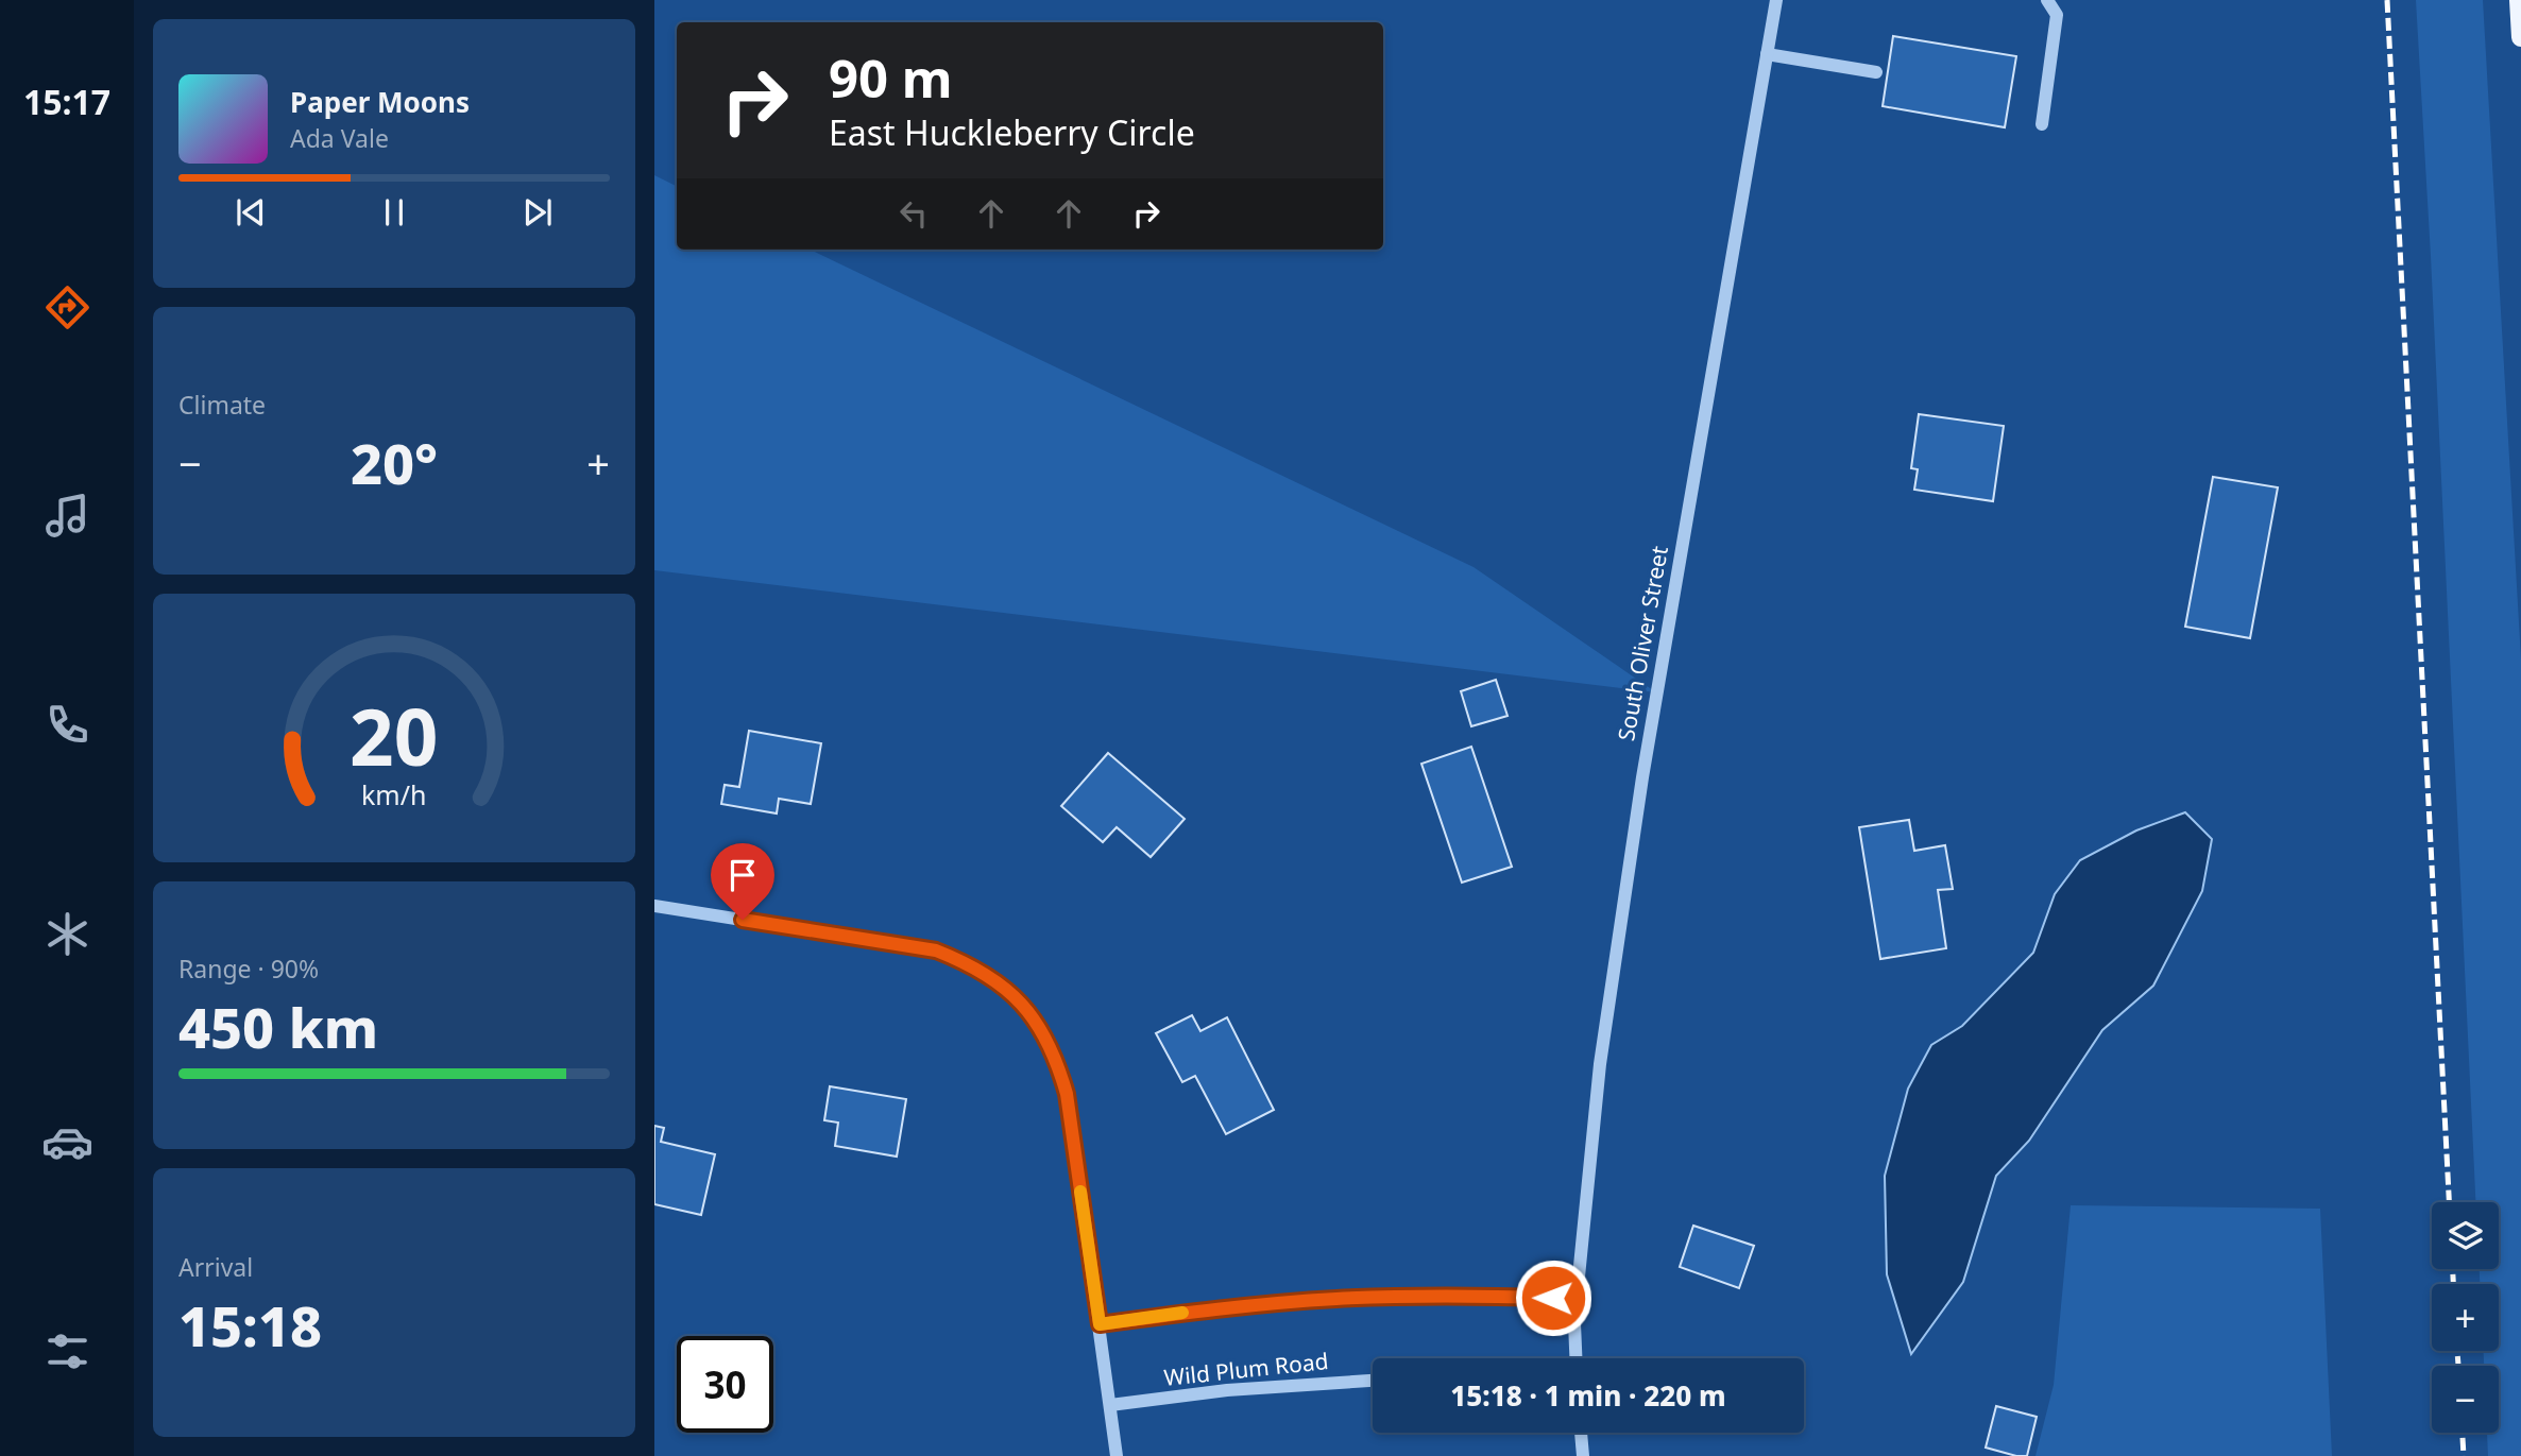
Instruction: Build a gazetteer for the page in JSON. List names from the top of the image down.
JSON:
{
  "streets": {
    "street": ["South Oliver Street", "Wild Plum Road"]
  },
  "page": {
    "tabs": "15:17",
    "turn": ["90 m", "East Huckleberry Circle"],
    "song": ["Paper Moons", "Ada Vale"],
    "tile": [
      "Climate",
      ["Range · 90%", "450 km"],
      ["Arrival", "15:18"]
    ],
    "heat": ["−", "20°", "+"],
    "map_buttons": ["+", "−"],
    "limit": "30",
    "trip": "15:18 · 1 min · 220 m",
    "gauge": ["20", "km/h"]
  }
}
